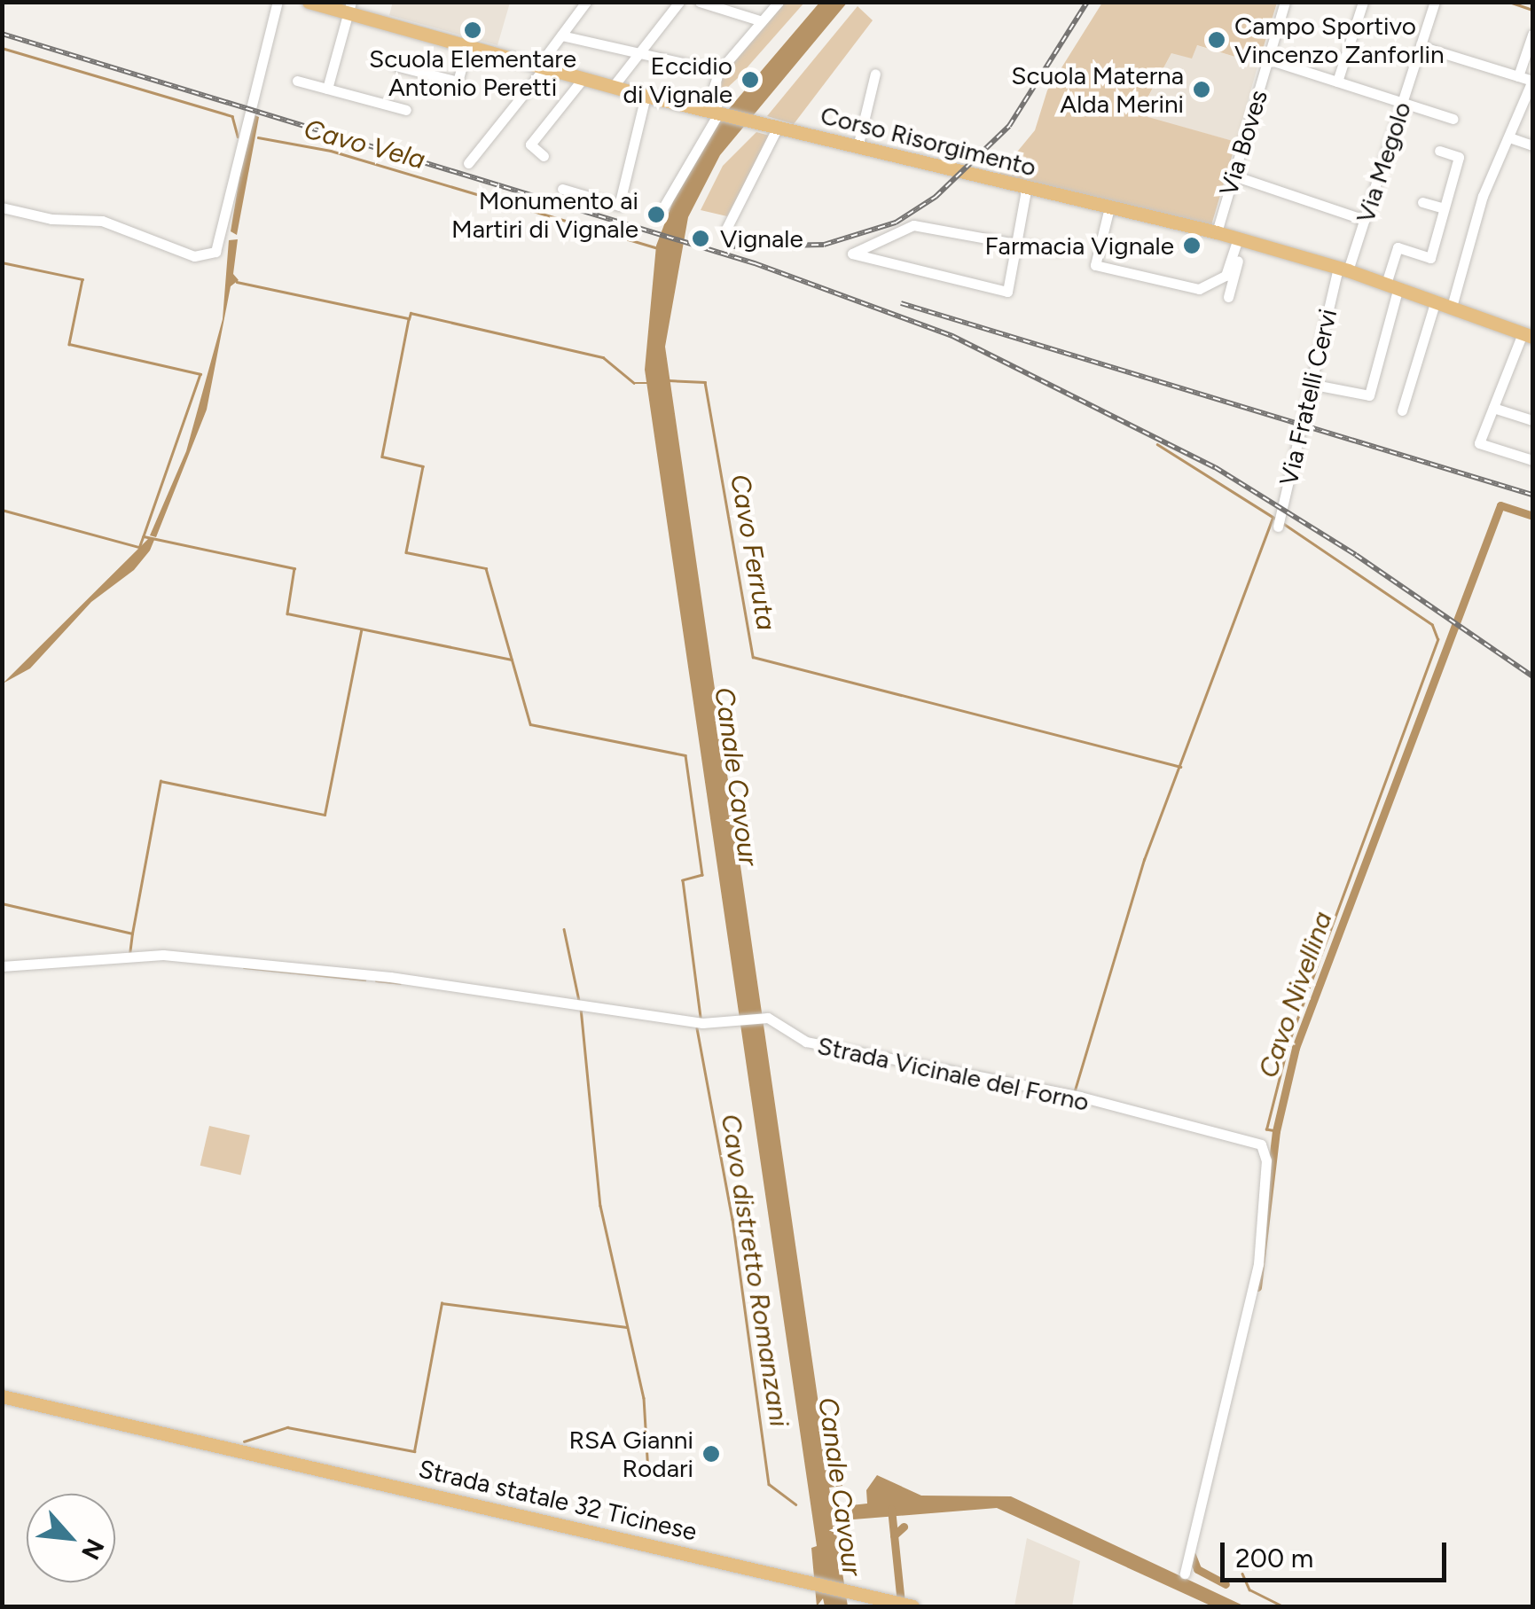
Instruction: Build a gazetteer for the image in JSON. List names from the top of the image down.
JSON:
{
  "streets": {
    "main road": ["Corso Risorgimento", "Strada statale 32 Ticinese"],
    "street": [
      "Via Boves",
      "Via Megolo",
      "Via Fratelli Cervi",
      "Strada Vicinale del Forno"
    ]
  },
  "crossings": [
    ["Corso Risorgimento", "Via Boves"],
    ["Corso Risorgimento", "Via Megolo"],
    ["Corso Risorgimento", "Via Fratelli Cervi"],
    ["Via Megolo", "Via Fratelli Cervi"]
  ],
  "water": [
    "Cavo Vela",
    "Cavo Ferruta",
    "Canale Cavour",
    "Cavo Nivellina",
    "Cavo distretto Romanzani"
  ],
  "places": [
    "Scuola Elementare Antonio Peretti",
    "Campo Sportivo Vincenzo Zanforlin",
    "Eccidio di Vignale",
    "Scuola Materna Alda Merini",
    "Monumento ai Martiri di Vignale",
    "Vignale",
    "Farmacia Vignale",
    "RSA Gianni Rodari"
  ],
  "scale_bar": "200 m",
  "north": "bottom right"
}
